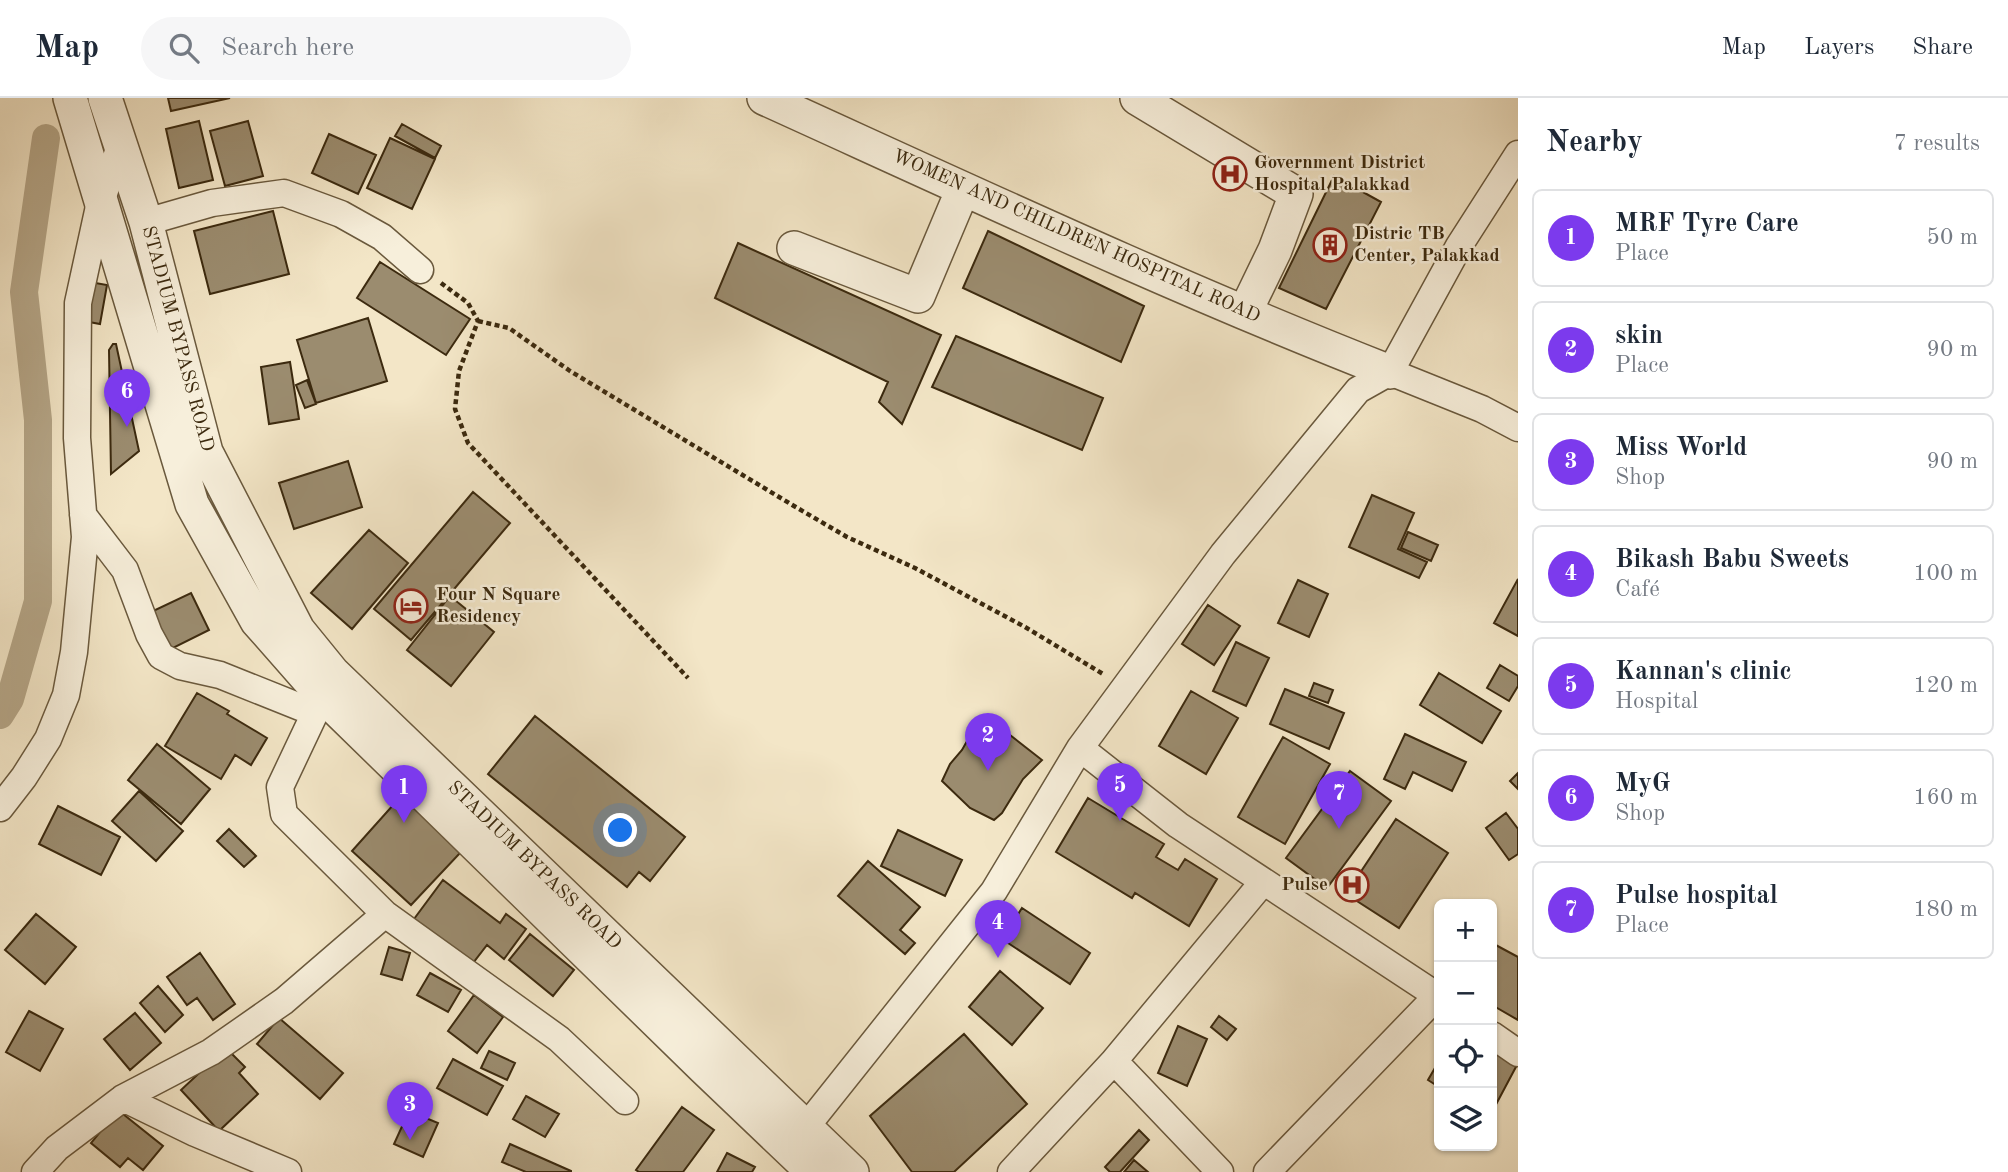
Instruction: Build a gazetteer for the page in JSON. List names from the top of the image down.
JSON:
{
  "streets": {
    "street": ["WOMEN AND CHILDREN HOSPITAL ROAD", "STADIUM BYPASS ROAD"]
  },
  "places": {
    "hospital": ["Government District Hospital Palakkad", "Pulse"],
    "building": ["Distric TB Center, Palakkad"],
    "hotel": ["Four N Square Residency"]
  },
  "page": {
    "header": "Map",
    "search": "Search here",
    "nav": ["Map", "Layers", "Share"],
    "heading": ["Nearby", "7 results"],
    "list": [
      {
        "mark": "1",
        "name": "MRF Tyre Care",
        "note": "Place",
        "value": "50 m"
      },
      {
        "mark": "2",
        "name": "skin",
        "note": "Place",
        "value": "90 m"
      },
      {
        "mark": "3",
        "name": "Miss World",
        "note": "Shop",
        "value": "90 m"
      },
      {
        "mark": "4",
        "name": "Bikash Babu Sweets",
        "note": "Café",
        "value": "100 m"
      },
      {
        "mark": "5",
        "name": "Kannan's clinic",
        "note": "Hospital",
        "value": "120 m"
      },
      {
        "mark": "6",
        "name": "MyG",
        "note": "Shop",
        "value": "160 m"
      },
      {
        "mark": "7",
        "name": "Pulse hospital",
        "note": "Place",
        "value": "180 m"
      }
    ],
    "pins": [
      "6",
      "2",
      "5",
      "1",
      "7",
      "4",
      "3"
    ],
    "map_buttons": ["+", "−"]
  }
}
